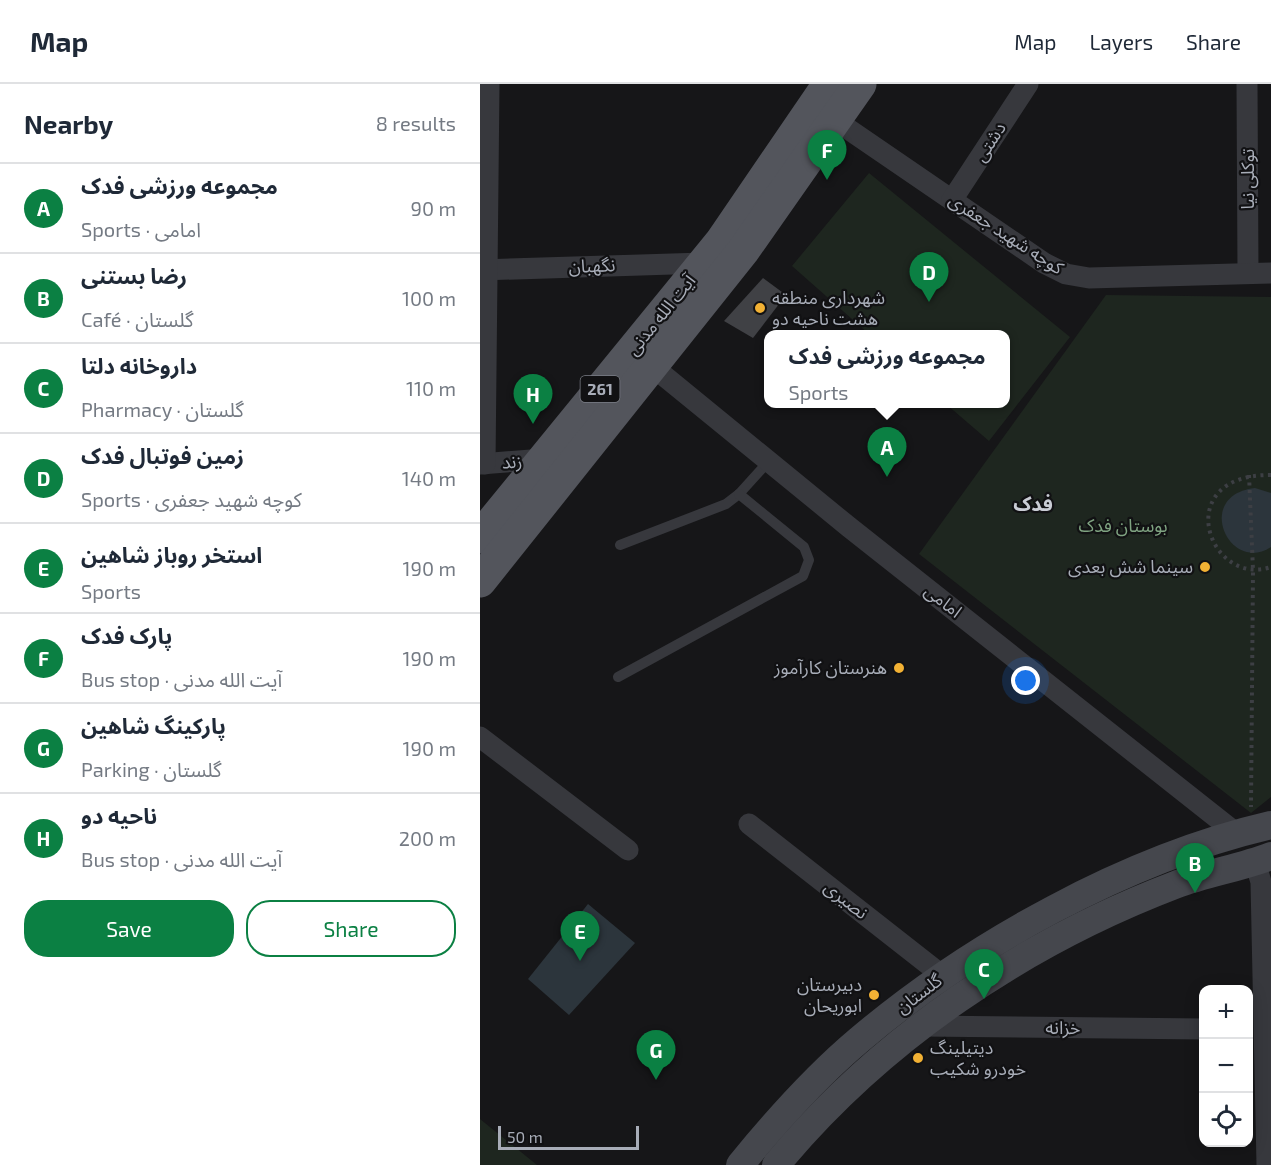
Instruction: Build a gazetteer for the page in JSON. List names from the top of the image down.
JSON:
{
  "streets": {
    "main road": ["آیت الله مدنی", "261", "گلستان"],
    "street": [
      "دشتی",
      "توکلی نیا",
      "کوچه شهید جعفری",
      "نگهبان",
      "زند",
      "امامی",
      "نصیری",
      "خزانه"
    ]
  },
  "crossings": [
    ["دشتی", "کوچه شهید جعفری"],
    ["توکلی نیا", "کوچه شهید جعفری"],
    ["کوچه شهید جعفری", "آیت الله مدنی"],
    ["نگهبان", "آیت الله مدنی"],
    ["آیت الله مدنی", "261"],
    ["آیت الله مدنی", "زند"],
    ["آیت الله مدنی", "امامی"],
    ["261", "امامی"],
    ["امامی", "گلستان"],
    ["نصیری", "گلستان"],
    ["گلستان", "خزانه"]
  ],
  "districts": ["فدک"],
  "parks": ["بوستان فدک"],
  "places": [
    "شهرداری منطقه هشت ناحیه دو",
    "سینما شش بعدی",
    "هنرستان کارآموز",
    "دبیرستان ابوریحان",
    "دیتیلینگ خودرو شکیب"
  ],
  "scale_bar": "50 m",
  "page": {
    "header": "Map",
    "nav": ["Map", "Layers", "Share"],
    "heading": ["Nearby", "8 results"],
    "pins": [
      "F",
      "D",
      "H",
      "A",
      "B",
      "E",
      "C",
      "G"
    ],
    "list": [
      {
        "mark": "A",
        "name": "مجموعه ورزشی فدک",
        "note": "Sports · امامی",
        "value": "90 m"
      },
      {
        "mark": "B",
        "name": "رضا بستنی",
        "note": "Café · گلستان",
        "value": "100 m"
      },
      {
        "mark": "C",
        "name": "داروخانه دلتا",
        "note": "Pharmacy · گلستان",
        "value": "110 m"
      },
      {
        "mark": "D",
        "name": "زمین فوتبال فدک",
        "note": "Sports · کوچه شهید جعفری",
        "value": "140 m"
      },
      {
        "mark": "E",
        "name": "استخر روباز شاهین",
        "note": "Sports",
        "value": "190 m"
      },
      {
        "mark": "F",
        "name": "پارک فدک",
        "note": "Bus stop · آیت الله مدنی",
        "value": "190 m"
      },
      {
        "mark": "G",
        "name": "پارکینگ شاهین",
        "note": "Parking · گلستان",
        "value": "190 m"
      },
      {
        "mark": "H",
        "name": "ناحیه دو",
        "note": "Bus stop · آیت الله مدنی",
        "value": "200 m"
      }
    ],
    "popup": ["مجموعه ورزشی فدک", "Sports"],
    "buttons": ["Save", "Share"],
    "map_buttons": ["+", "−"],
    "scale": "50 m"
  }
}
